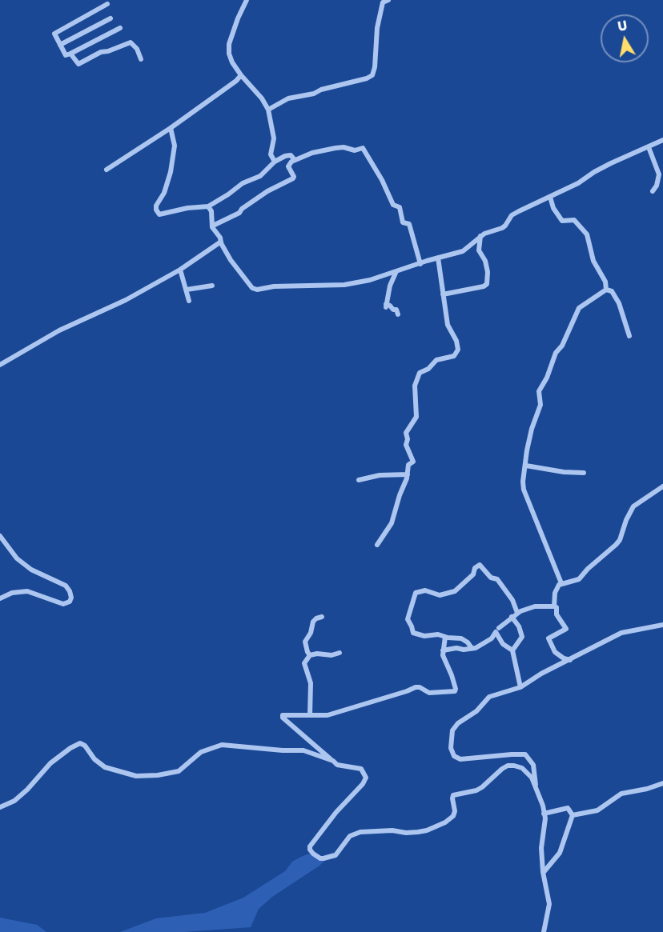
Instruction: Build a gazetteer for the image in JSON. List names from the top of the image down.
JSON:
{
  "north": "top"
}
